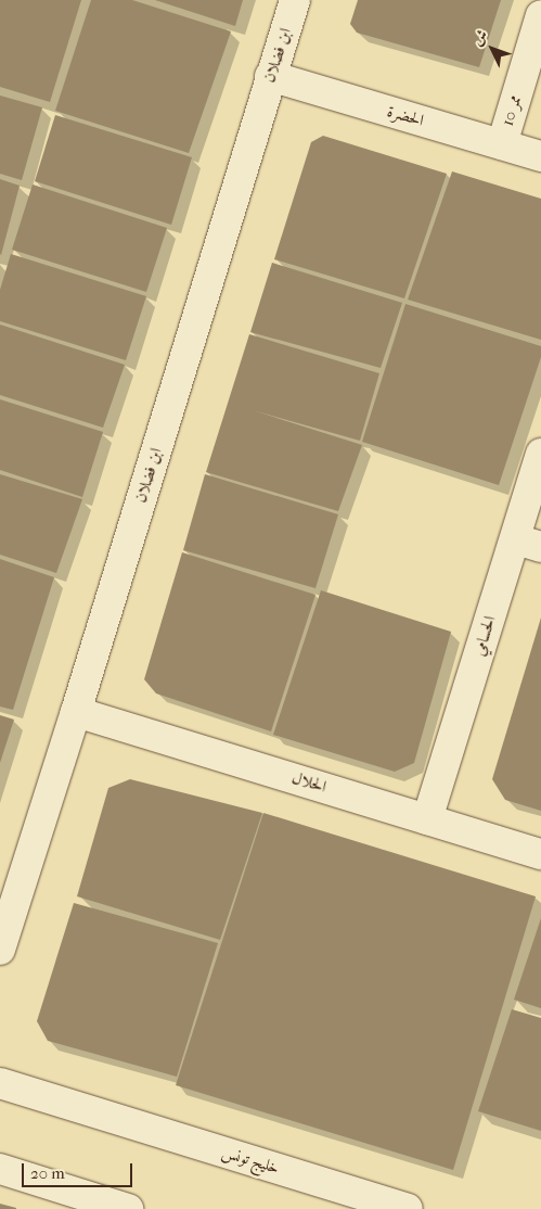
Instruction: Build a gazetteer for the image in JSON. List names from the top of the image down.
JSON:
{
  "streets": {
    "street": [
      "ابن فضلان",
      "ممر 10",
      "الحضرة",
      "الحسامي",
      "الحلال",
      "خليج تونس"
    ]
  },
  "crossings": [
    ["ابن فضلان", "الحضرة"],
    ["ابن فضلان", "الحلال"],
    ["ممر 10", "الحضرة"],
    ["الحسامي", "الحلال"]
  ],
  "scale_bar": "20 m",
  "north": "top left"
}
